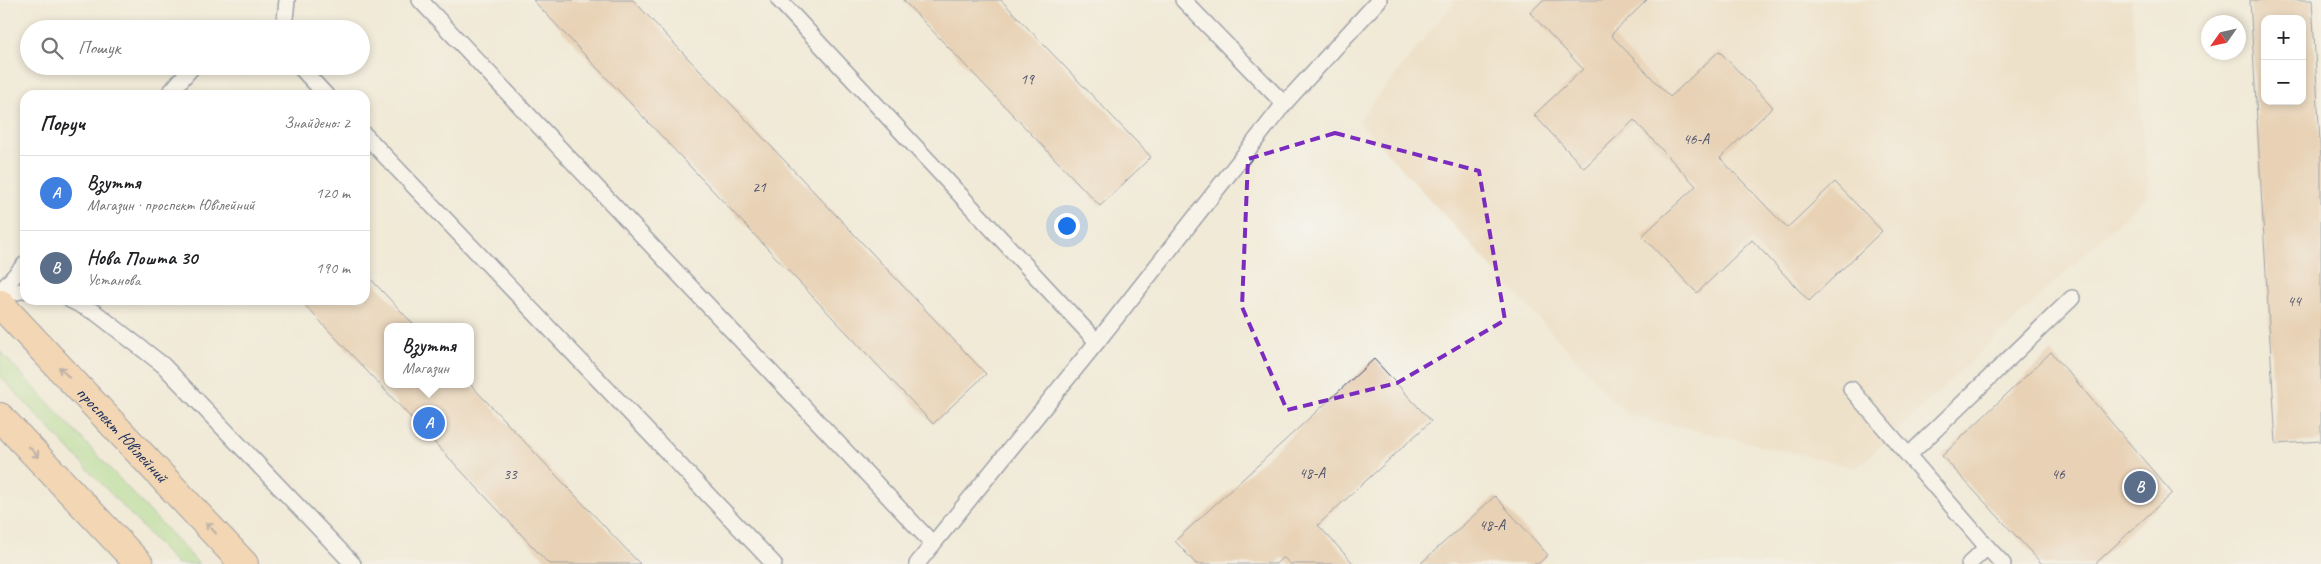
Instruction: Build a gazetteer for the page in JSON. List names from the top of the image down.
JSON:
{
  "streets": {
    "main road": ["проспект Ювілейний"]
  },
  "house_numbers": [
    "19",
    "46-А",
    "21",
    "44",
    "48-А",
    "33",
    "46",
    "48-А"
  ],
  "north": "bottom left",
  "page": {
    "map_buttons": ["+", "−"],
    "search": "Пошук",
    "heading": ["Поруч", "Знайдено: 2"],
    "list": [
      {
        "mark": "A",
        "name": "Взуття",
        "note": "Магазин · проспект Ювілейний",
        "value": "120 m"
      },
      {
        "mark": "B",
        "name": "Нова Пошта 30",
        "note": "Установа",
        "value": "190 m"
      }
    ],
    "popup": ["Взуття", "Магазин"],
    "pins": ["A", "B"]
  }
}
